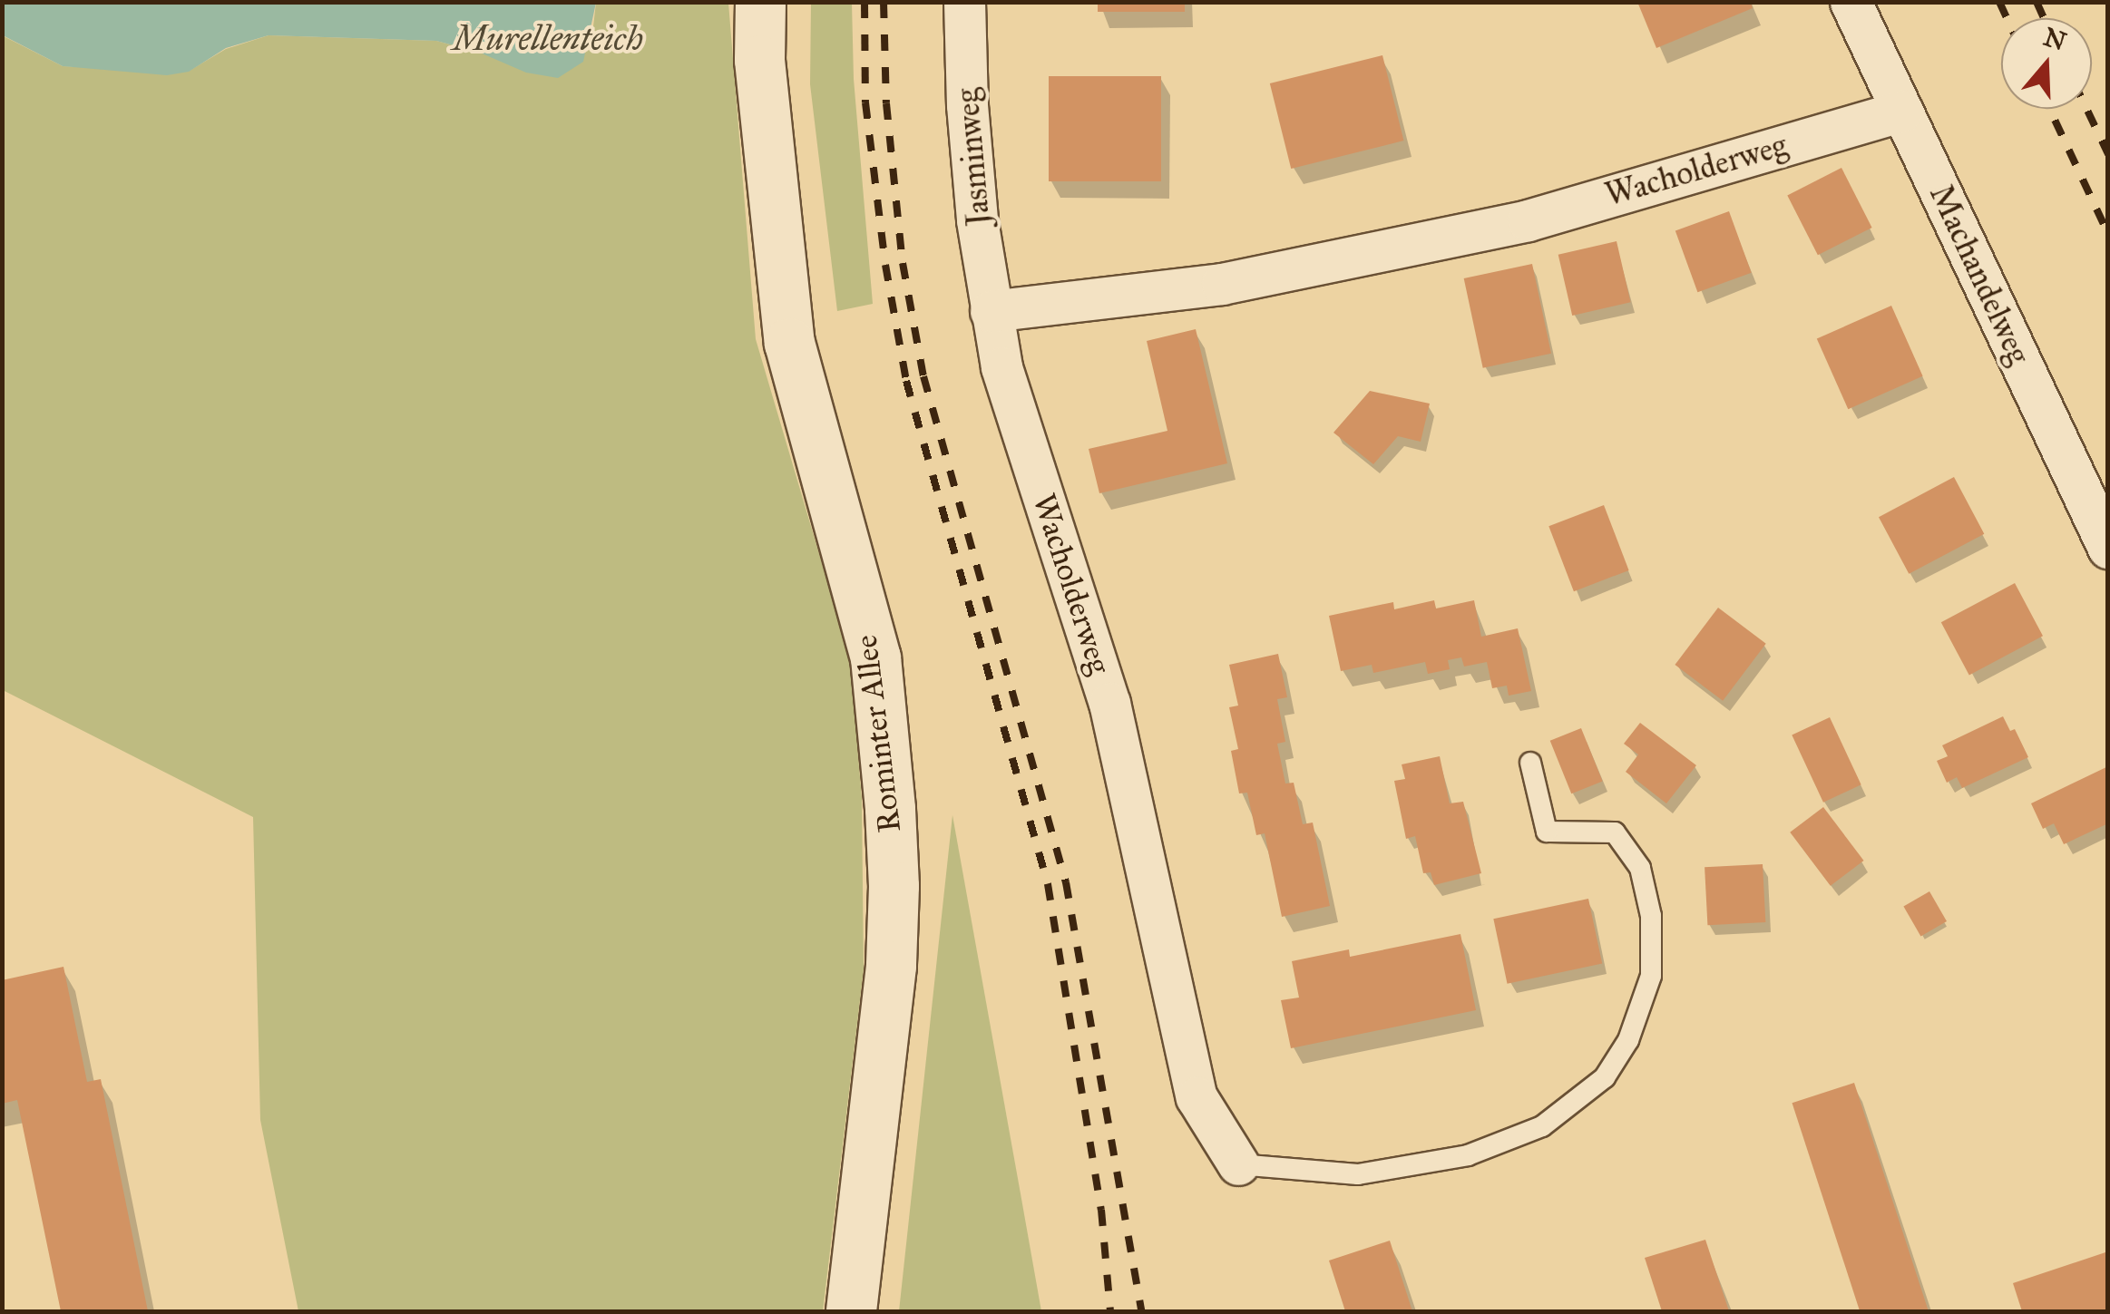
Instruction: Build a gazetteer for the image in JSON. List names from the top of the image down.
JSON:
{
  "streets": {
    "street": [
      "Jasminweg",
      "Wacholderweg",
      "Machandelweg",
      "Rominter Allee"
    ]
  },
  "crossings": [
    ["Jasminweg", "Wacholderweg"],
    ["Wacholderweg", "Machandelweg"]
  ],
  "water": ["Murellenteich"],
  "north": "top"
}
